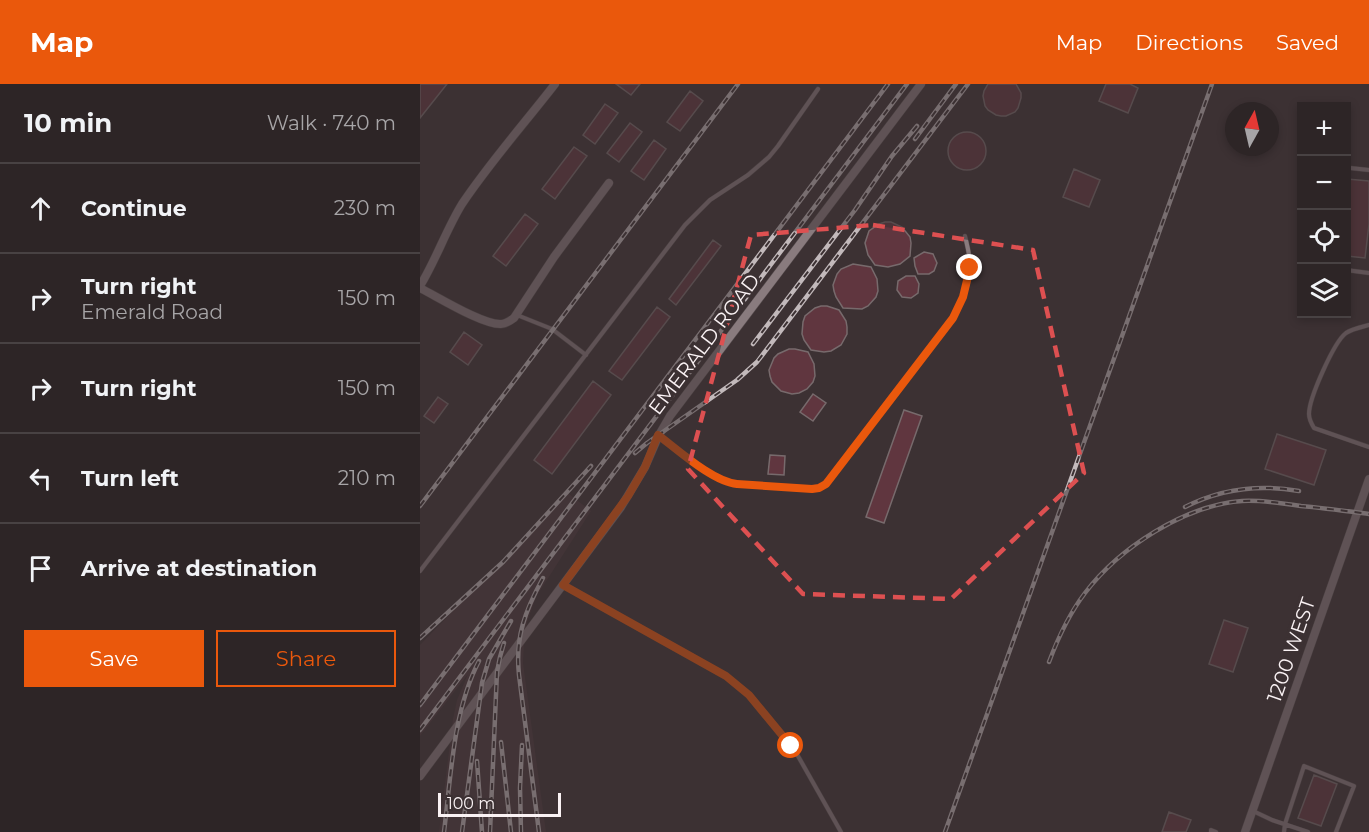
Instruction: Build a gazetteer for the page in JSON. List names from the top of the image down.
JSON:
{
  "streets": {
    "street": ["EMERALD ROAD", "1200 WEST"]
  },
  "scale_bar": "100 m",
  "north": "top",
  "page": {
    "header": "Map",
    "nav": ["Map", "Directions", "Saved"],
    "heading": ["10 min", "Walk · 740 m"],
    "map_buttons": ["+", "−"],
    "list": [
      ["Continue", "230 m"],
      ["Turn right", "Emerald Road", "150 m"],
      ["Turn right", "150 m"],
      ["Turn left", "210 m"],
      "Arrive at destination"
    ],
    "buttons": ["Save", "Share"],
    "scale": "100 m"
  }
}
